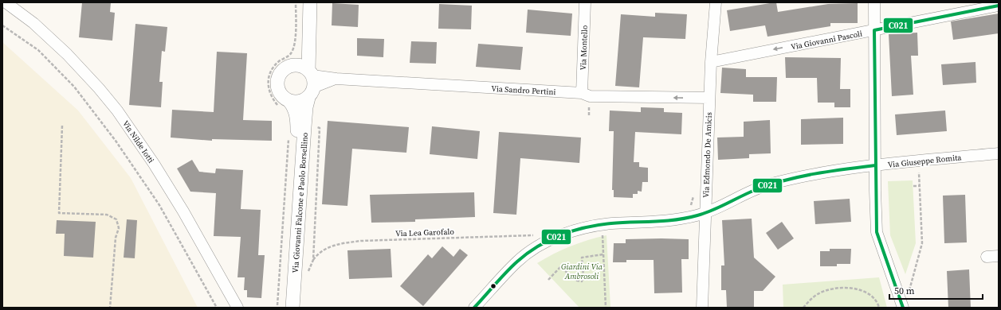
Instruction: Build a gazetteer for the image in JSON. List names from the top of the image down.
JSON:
{
  "streets": {
    "street": [
      "Via Giovanni Pascoli",
      "Via Montello",
      "Via Sandro Pertini",
      "Via Nilde Iotti",
      "Via Edmondo De Amicis",
      "Via Giuseppe Romita",
      "Via Giovanni Falcone e Paolo Borsellino"
    ],
    "path": ["Via Lea Garofalo"]
  },
  "crossings": [
    ["Via Giovanni Pascoli", "Via Edmondo De Amicis"],
    ["Via Montello", "Via Sandro Pertini"],
    ["Via Sandro Pertini", "Via Edmondo De Amicis"],
    ["Via Sandro Pertini", "Via Giovanni Falcone e Paolo Borsellino"],
    ["Via Edmondo De Amicis", "Via Giuseppe Romita"]
  ],
  "one_way": ["Via Giovanni Pascoli"],
  "parks": ["Giardini Via Ambrosoli"],
  "lines": ["transit line C021"],
  "scale_bar": "50 m"
}
